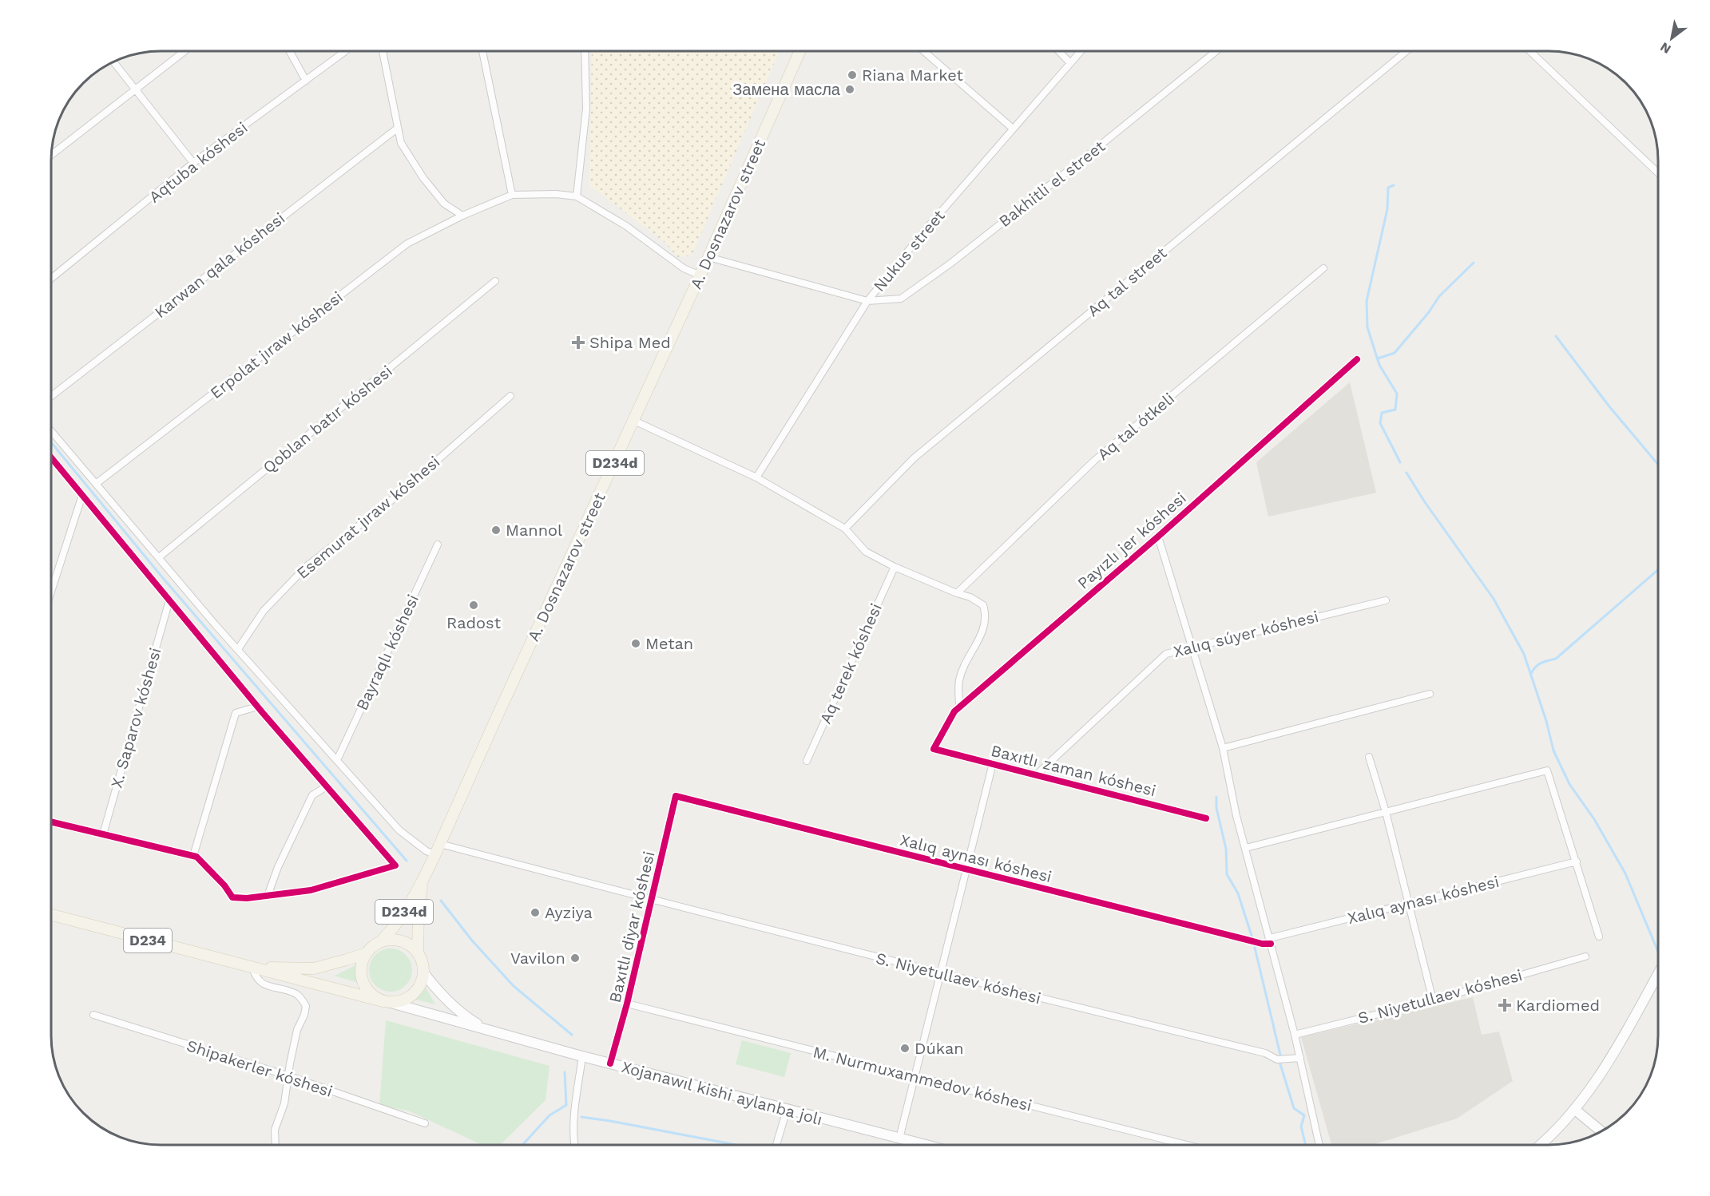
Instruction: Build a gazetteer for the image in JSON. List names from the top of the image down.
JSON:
{
  "streets": {
    "main road": [
      "A. Dosnazarov street",
      "D234d",
      "D234",
      "Xojanawıl kishi aylanba jolı"
    ],
    "street": [
      "Aqtuba kóshesi",
      "Bakhitli el street",
      "Nukus street",
      "Karwan qala kóshesi",
      "Aq tal street",
      "Erpolat jıraw kóshesi",
      "Qoblan batır kóshesi",
      "Aq tal ótkeli",
      "Esemurat jıraw kóshesi",
      "Payızlı jer kóshesi",
      "Xalıq súyer kóshesi",
      "Bayraqlı kóshesi",
      "Aq terek kóshesi",
      "X. Saparov kóshesi",
      "Baxıtlı zaman kóshesi",
      "Xalıq aynası kóshesi",
      "Baxıtlı diyar kóshesi",
      "S. Niyetullaev kóshesi",
      "Shipakerler kóshesi",
      "M. Nurmuxammedov kóshesi"
    ]
  },
  "crossings": [
    ["Bakhitli el street", "A. Dosnazarov street"],
    ["Bakhitli el street", "Nukus street"],
    ["A. Dosnazarov street", "D234d"],
    ["A. Dosnazarov street", "S. Niyetullaev kóshesi"],
    ["D234d", "D234"],
    ["D234d", "Xojanawıl kishi aylanba jolı"],
    ["Payızlı jer kóshesi", "Baxıtlı zaman kóshesi"],
    ["Xalıq súyer kóshesi", "Baxıtlı zaman kóshesi"],
    ["Xalıq aynası kóshesi", "Baxıtlı diyar kóshesi"],
    ["Baxıtlı diyar kóshesi", "S. Niyetullaev kóshesi"],
    ["Baxıtlı diyar kóshesi", "M. Nurmuxammedov kóshesi"],
    ["Baxıtlı diyar kóshesi", "Xojanawıl kishi aylanba jolı"],
    ["D234", "Xojanawıl kishi aylanba jolı"]
  ],
  "places": {
    "other": [
      "Riana Market",
      "Замена масла",
      "Mannol",
      "Radost",
      "Metan",
      "Ayziya",
      "Vavilon",
      "Dúkan"
    ],
    "health": ["Shipa Med", "Kardiomed"]
  },
  "north": "bottom left"
}
